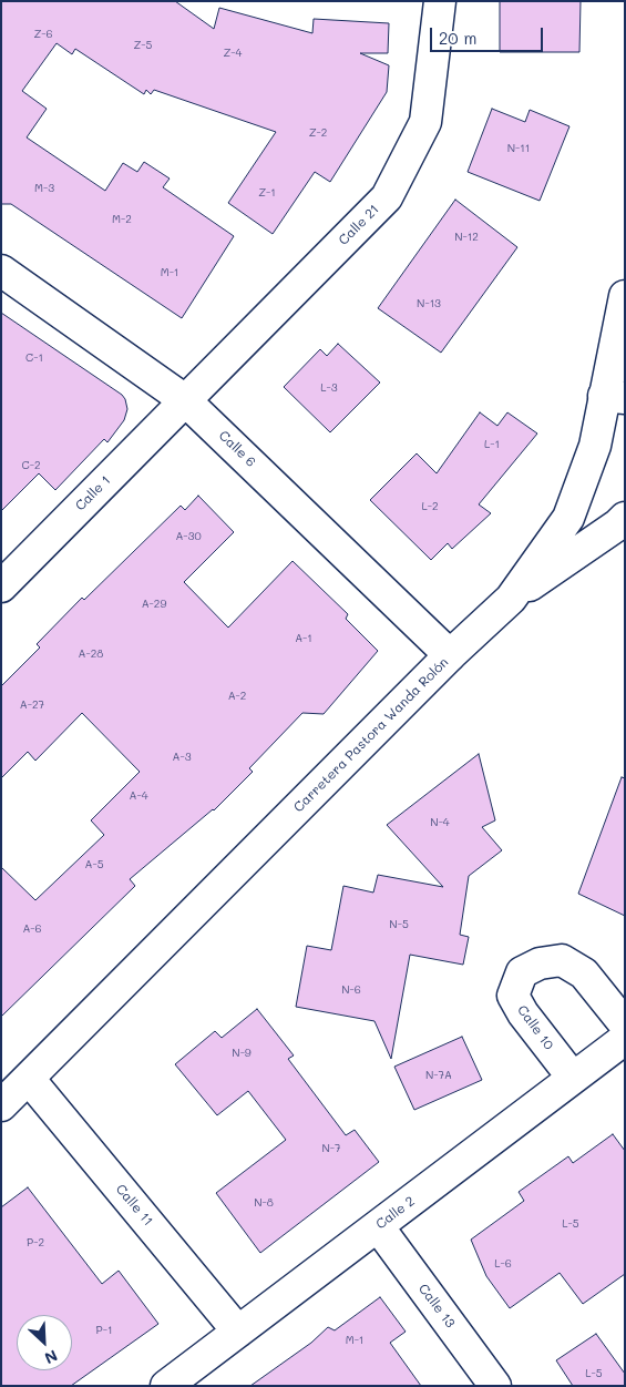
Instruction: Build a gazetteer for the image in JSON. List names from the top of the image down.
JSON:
{
  "streets": {
    "street": [
      "Calle 21",
      "Calle 6",
      "Calle 1",
      "Carretera Pastora Wanda Rolón",
      "Calle 10",
      "Calle 11",
      "Calle 2",
      "Calle 13"
    ]
  },
  "crossings": [
    ["Calle 21", "Calle 6"],
    ["Calle 21", "Calle 1"],
    ["Calle 6", "Calle 1"],
    ["Calle 6", "Carretera Pastora Wanda Rolón"],
    ["Carretera Pastora Wanda Rolón", "Calle 11"],
    ["Calle 10", "Calle 2"],
    ["Calle 11", "Calle 2"],
    ["Calle 2", "Calle 13"]
  ],
  "house_numbers": [
    "Z-6",
    "Z-5",
    "Z-4",
    "Z-2",
    "N-11",
    "M-3",
    "Z-1",
    "M-2",
    "N-12",
    "M-1",
    "N-13",
    "C-1",
    "L-3",
    "L-1",
    "C-2",
    "L-2",
    "A-30",
    "A-29",
    "A-1",
    "A-28",
    "A-2",
    "A-27",
    "A-3",
    "A-4",
    "N-4",
    "A-5",
    "N-5",
    "A-6",
    "N-6",
    "N-9",
    "N-7A",
    "N-7",
    "N-8",
    "L-5",
    "P-2",
    "L-6",
    "P-1",
    "M-1",
    "L-5"
  ],
  "scale_bar": "20 m",
  "north": "bottom right"
}
